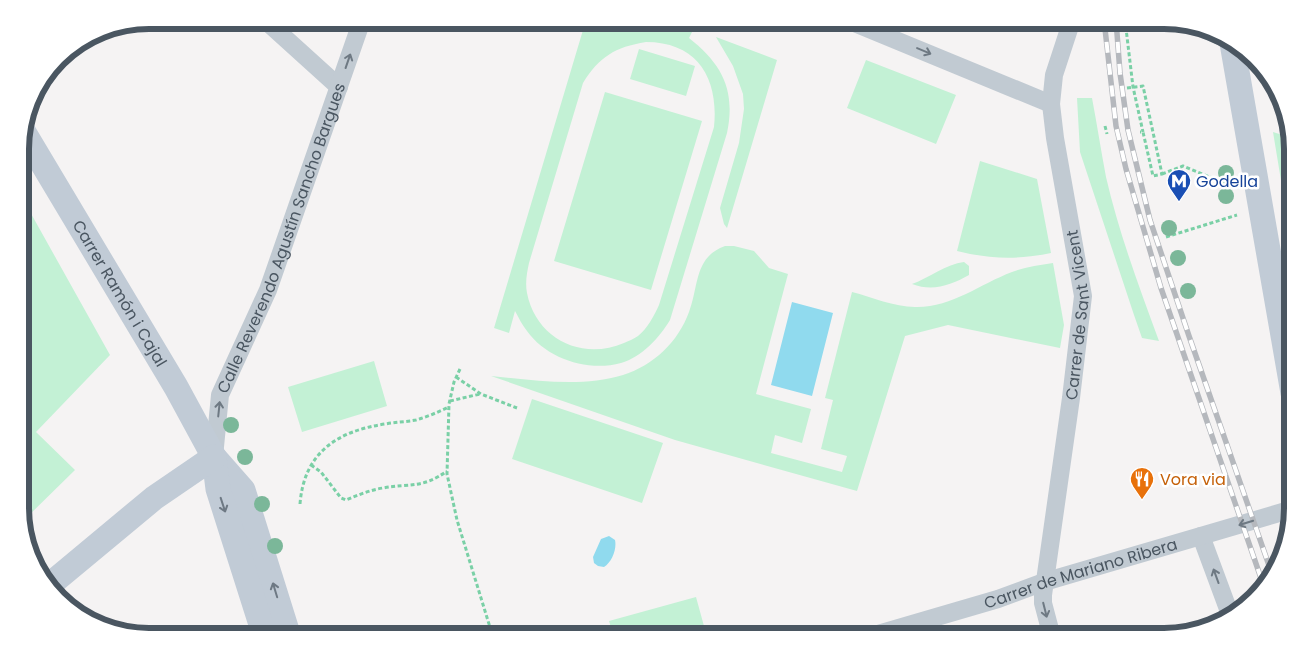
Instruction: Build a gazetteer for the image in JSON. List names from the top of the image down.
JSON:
{
  "streets": {
    "street": [
      "Calle Reverendo Agustín Sancho Bargues",
      "Carrer Ramón i Cajal",
      "Carrer de Sant Vicent",
      "Carrer de Mariano Ribera"
    ]
  },
  "crossings": [
    ["Calle Reverendo Agustín Sancho Bargues", "Carrer Ramón i Cajal"],
    ["Carrer de Sant Vicent", "Carrer de Mariano Ribera"]
  ],
  "one_way": ["Calle Reverendo Agustín Sancho Bargues"],
  "places": {
    "metro station": ["Godella"],
    "restaurant": ["Vora via"]
  }
}
